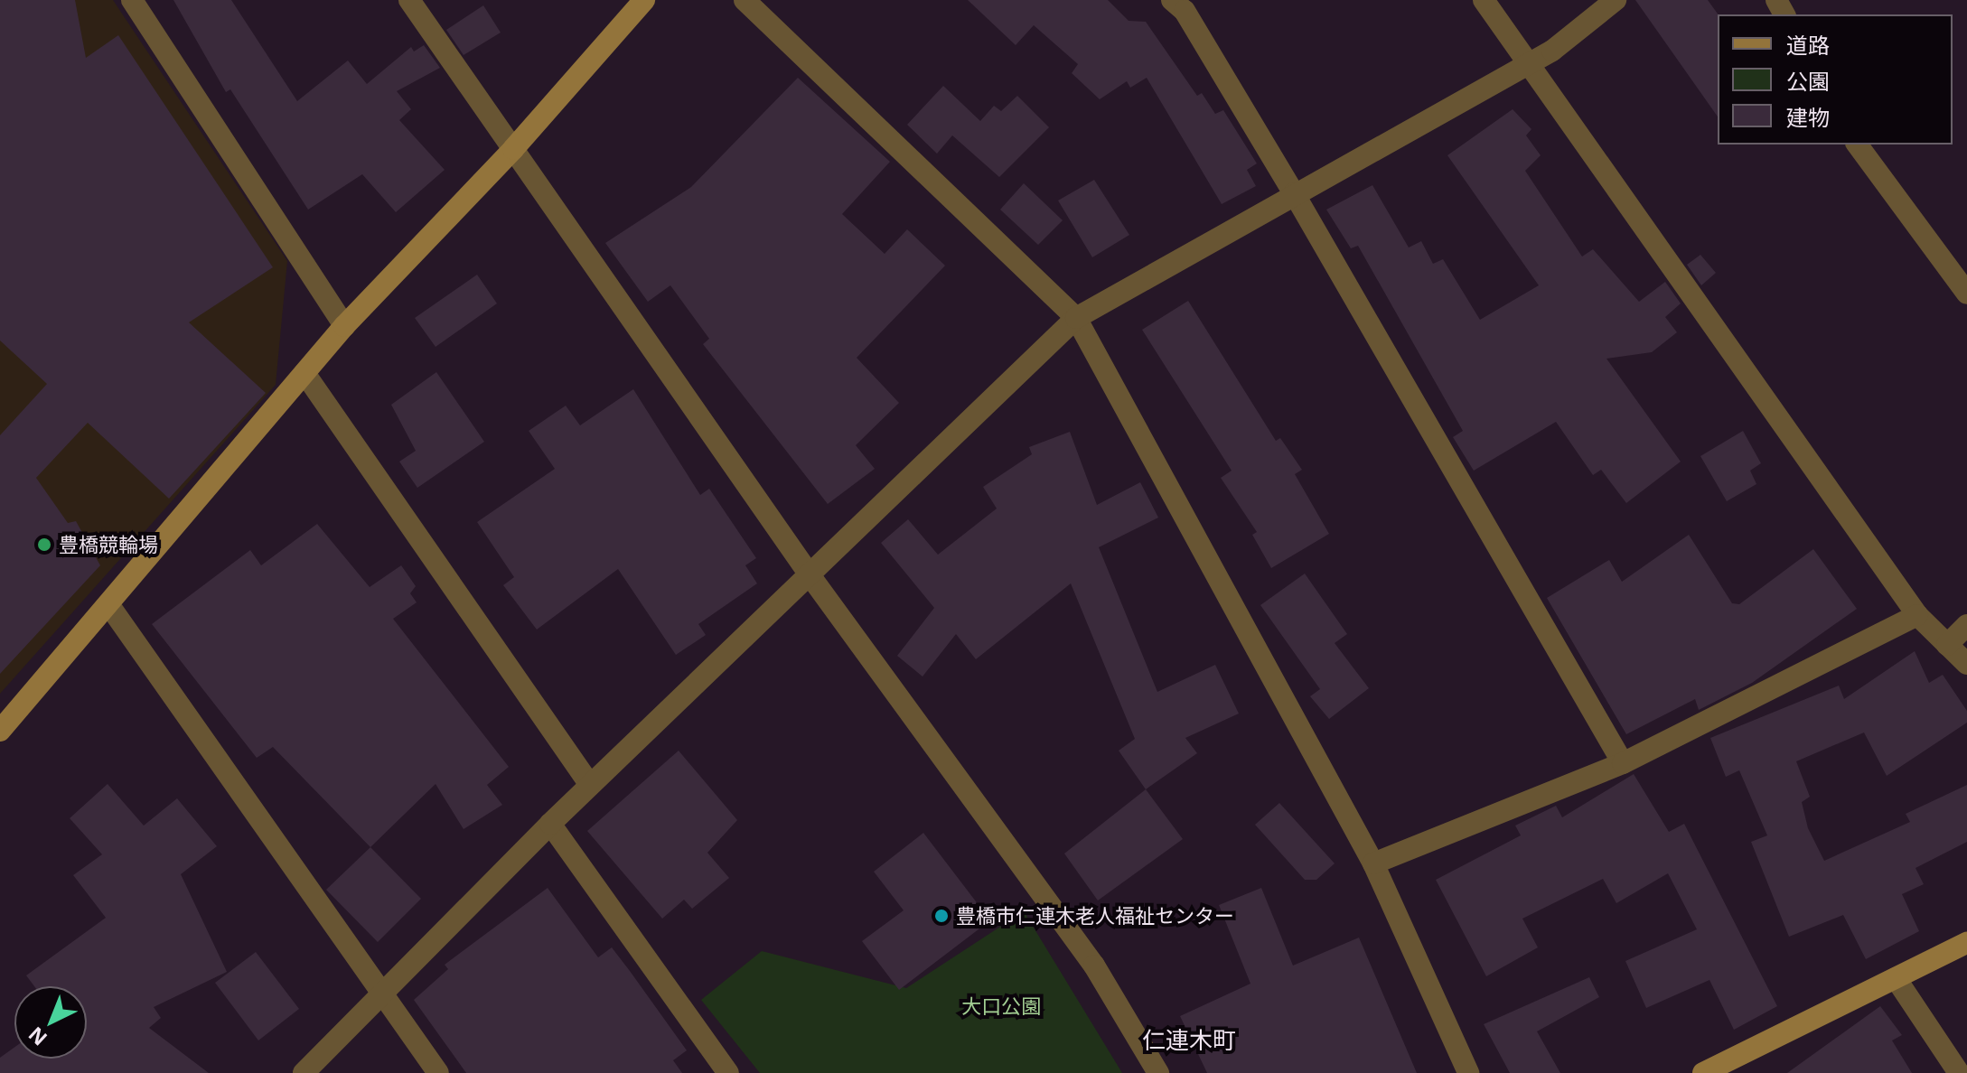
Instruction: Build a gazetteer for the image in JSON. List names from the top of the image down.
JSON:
{
  "districts": ["仁連木町"],
  "parks": ["大口公園"],
  "places": ["豊橋競輪場", "豊橋市仁連木老人福祉センター"],
  "legend": ["道路", "公園", "建物"],
  "north": "bottom left"
}
